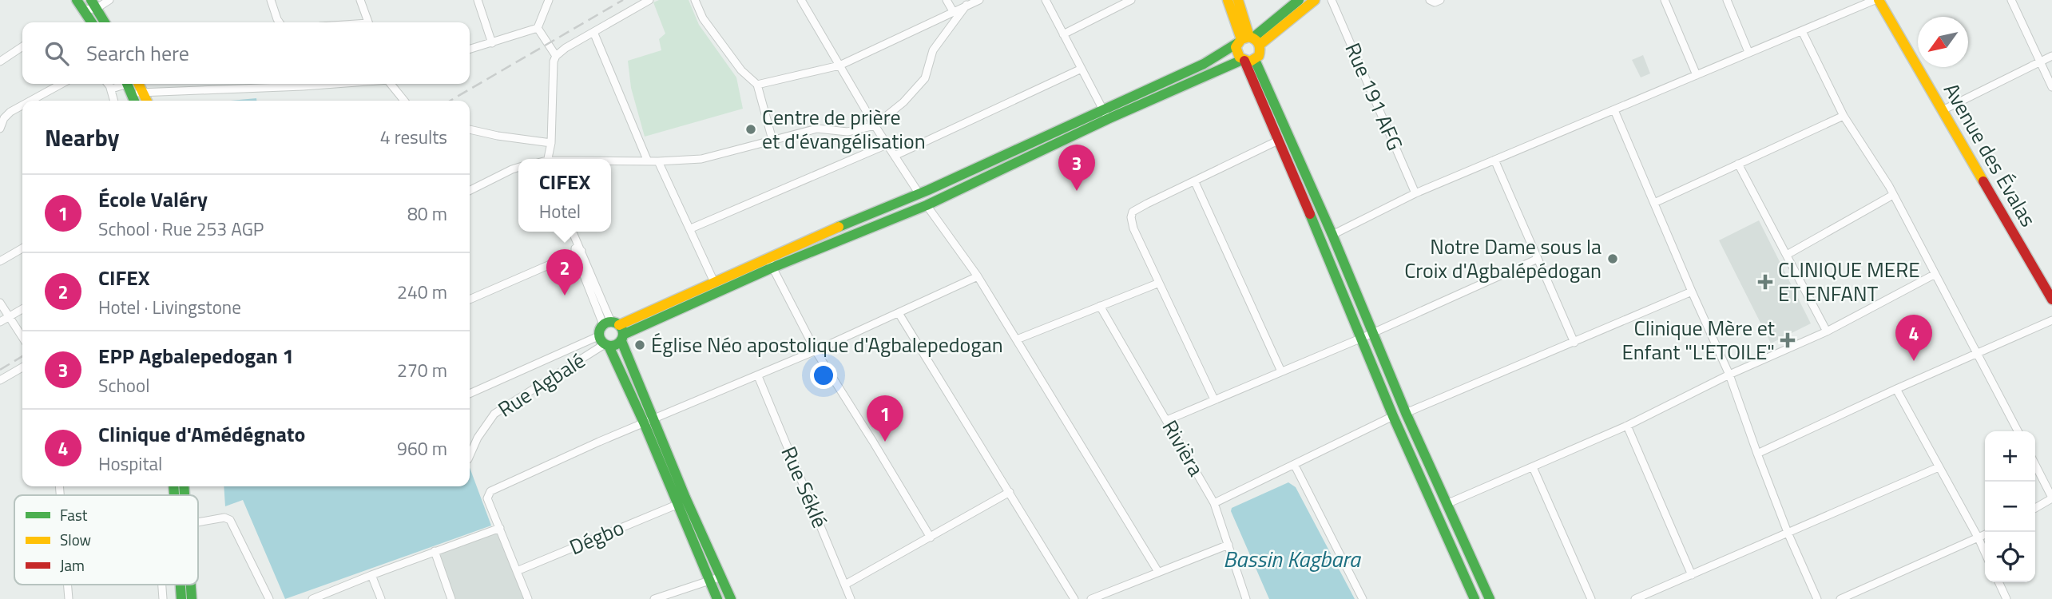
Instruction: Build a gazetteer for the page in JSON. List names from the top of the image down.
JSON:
{
  "streets": {
    "street": [
      "Rue 191 AFG",
      "Avenue des Évalas",
      "Rue Agbalé",
      "Rivièra",
      "Rue Séklé",
      "Dégbo"
    ]
  },
  "water": ["Bassin Kagbara"],
  "places": {
    "other": ["Centre de prière et d'évangélisation", "Notre Dame sous la Croix d'Agbalépédogan", "Église Néo apostolique d'Agbalepedogan"],
    "health": ["CLINIQUE MERE ET ENFANT", "Clinique Mère et Enfant \"L'ETOILE\""]
  },
  "legend": ["Fast", "Slow", "Jam"],
  "north": "bottom left",
  "page": {
    "search": "Search here",
    "heading": ["Nearby", "4 results"],
    "pins": [
      "3",
      "2",
      "4",
      "1"
    ],
    "popup": ["CIFEX", "Hotel"],
    "list": [
      {
        "mark": "1",
        "name": "École Valéry",
        "note": "School · Rue 253 AGP",
        "value": "80 m"
      },
      {
        "mark": "2",
        "name": "CIFEX",
        "note": "Hotel · Livingstone",
        "value": "240 m"
      },
      {
        "mark": "3",
        "name": "EPP Agbalepedogan 1",
        "note": "School",
        "value": "270 m"
      },
      {
        "mark": "4",
        "name": "Clinique d'Amédégnato",
        "note": "Hospital",
        "value": "960 m"
      }
    ],
    "map_buttons": ["+", "−"]
  }
}
